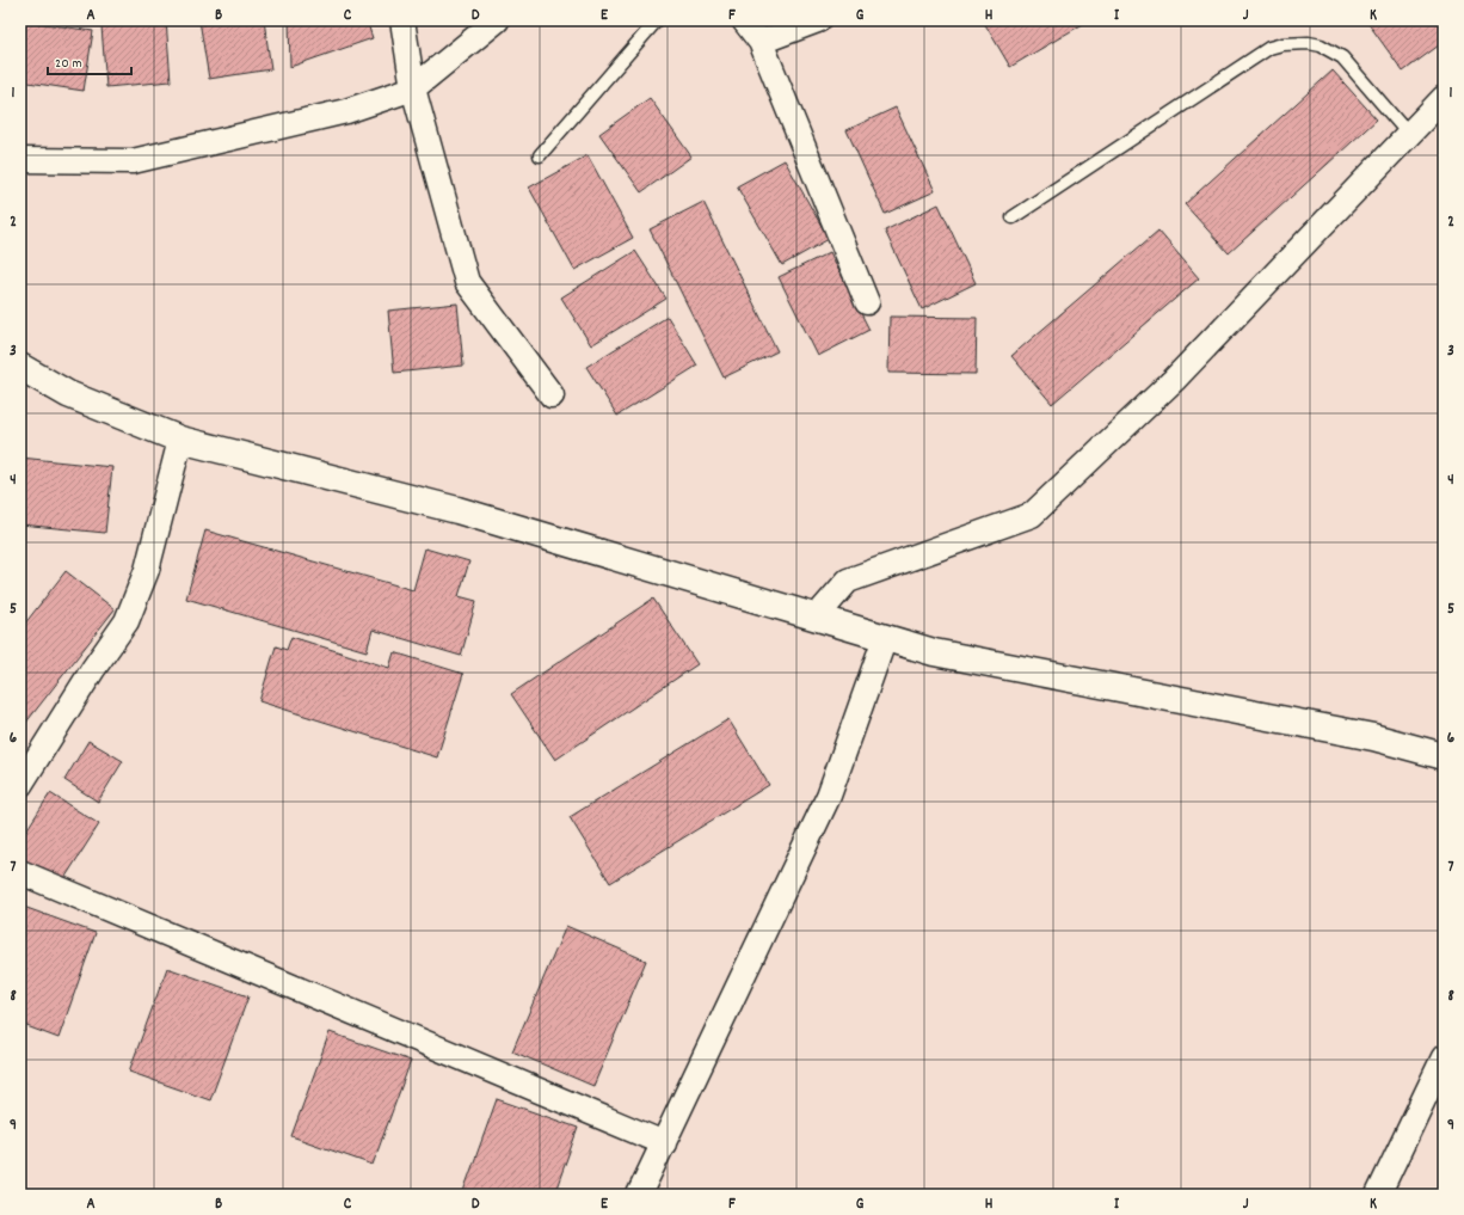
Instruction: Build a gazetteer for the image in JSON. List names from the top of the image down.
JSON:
{
  "scale_bar": "20 m",
  "grid": {
    "columns": [
      "A",
      "B",
      "C",
      "D",
      "E",
      "F",
      "G",
      "H",
      "I",
      "J",
      "K"
    ],
    "rows": [
      "1",
      "2",
      "3",
      "4",
      "5",
      "6",
      "7",
      "8",
      "9"
    ]
  }
}
